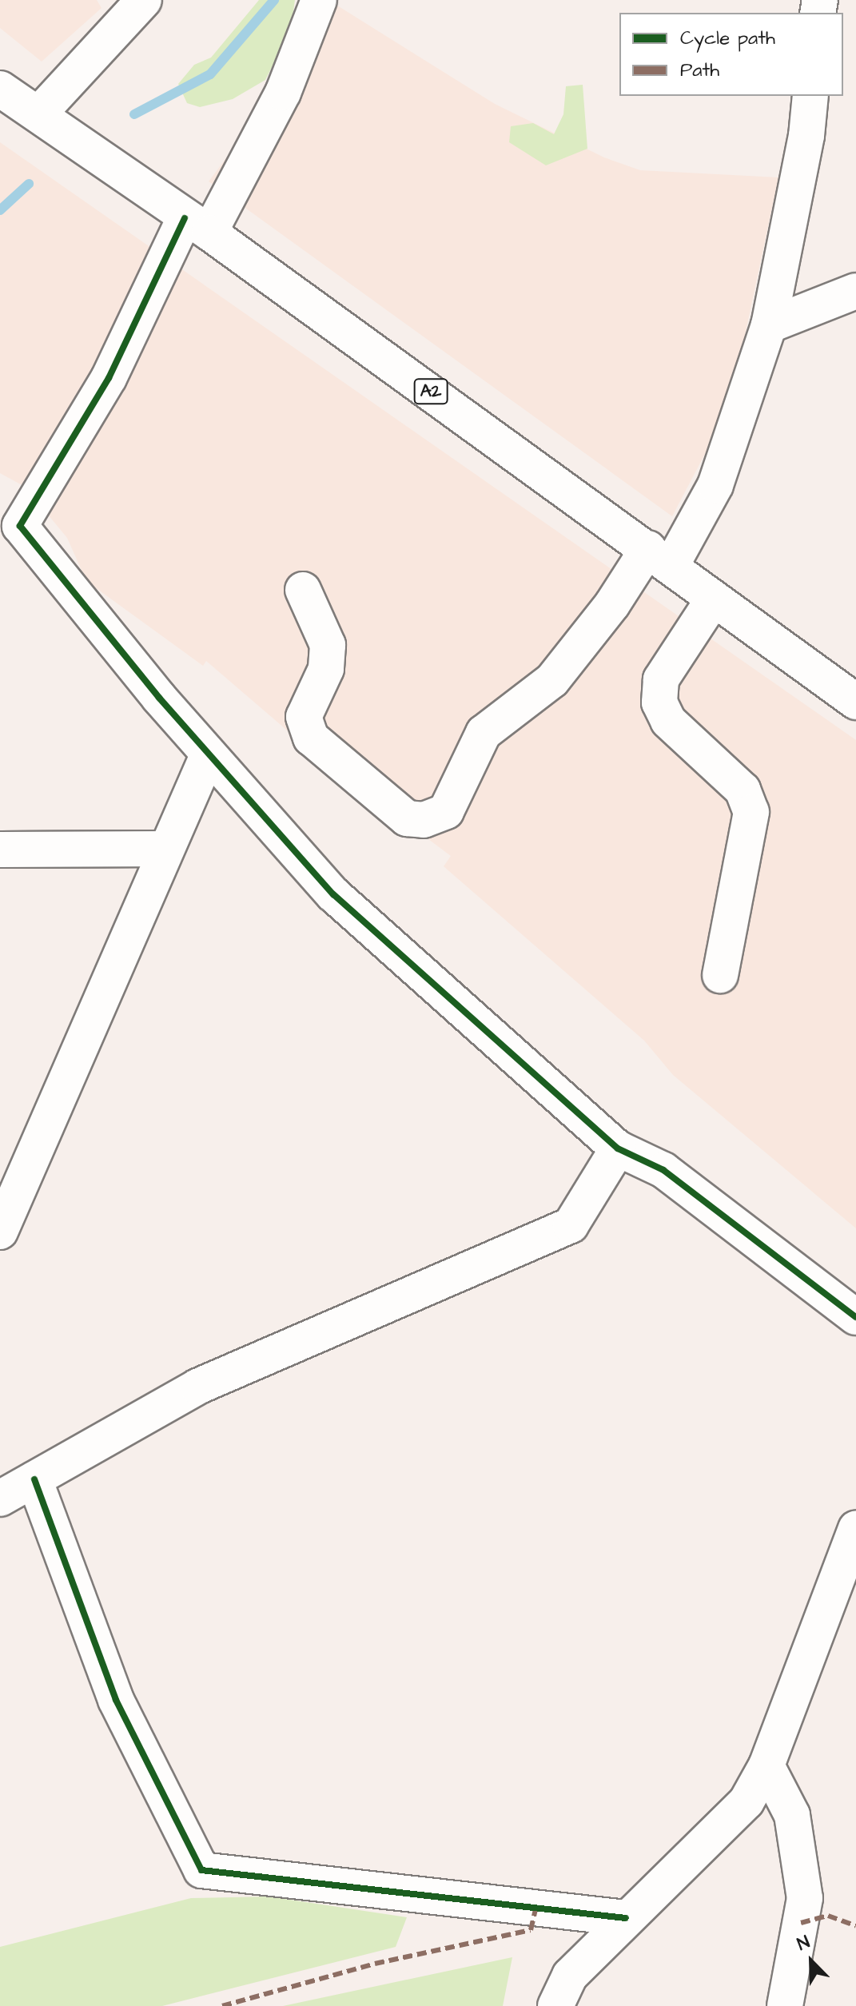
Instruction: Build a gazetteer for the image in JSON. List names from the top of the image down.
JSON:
{
  "streets": {
    "street": ["A2"]
  },
  "legend": ["Cycle path", "Path"],
  "north": "top left"
}
